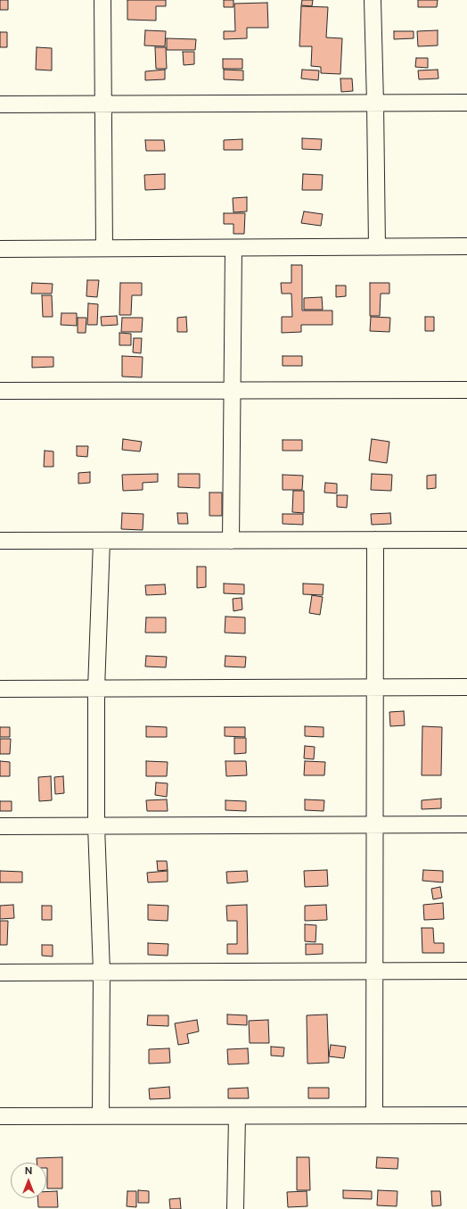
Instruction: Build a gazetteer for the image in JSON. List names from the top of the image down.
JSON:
{
  "north": "top"
}
